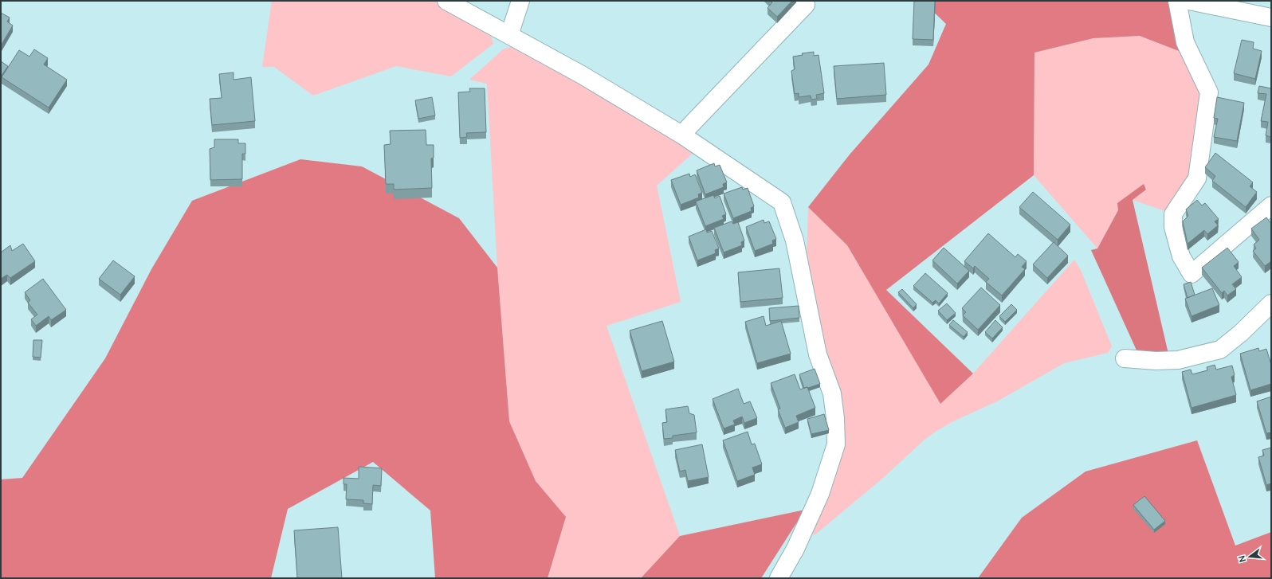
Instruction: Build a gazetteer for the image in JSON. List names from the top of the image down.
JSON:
{
  "north": "left"
}
